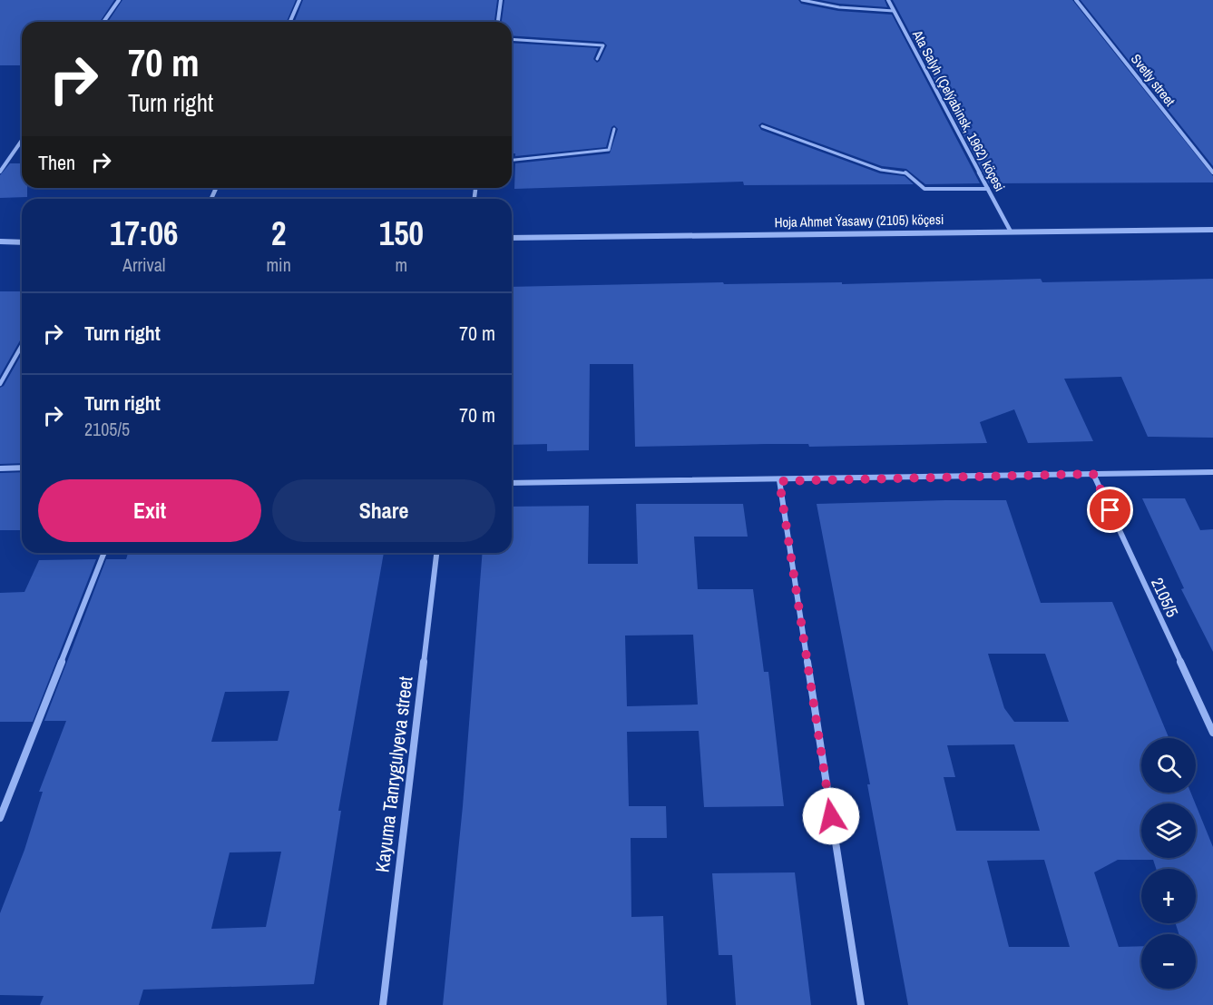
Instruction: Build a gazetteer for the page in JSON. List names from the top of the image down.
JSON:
{
  "streets": {
    "street": [
      "Svetly street",
      "Ata Salyh (Çelýabinsk, 1962) köçesi",
      "Hoja Ahmet Ýasawy (2105) köçesi",
      "2105/5",
      "Kayuma Tanrygulyeva street"
    ]
  },
  "crossings": [
    ["Ata Salyh (Çelýabinsk, 1962) köçesi", "Hoja Ahmet Ýasawy (2105) köçesi"]
  ],
  "page": {
    "turn": ["70 m", "Turn right"],
    "then": "Then",
    "eta": [
      "17:06",
      "Arrival",
      "2",
      "min",
      "150",
      "m"
    ],
    "list": [
      {
        "name": "Turn right",
        "value": "70 m"
      },
      {
        "name": "Turn right",
        "note": "2105/5",
        "value": "70 m"
      }
    ],
    "buttons": ["Exit", "Share"],
    "map_buttons": ["+", "−"]
  }
}
